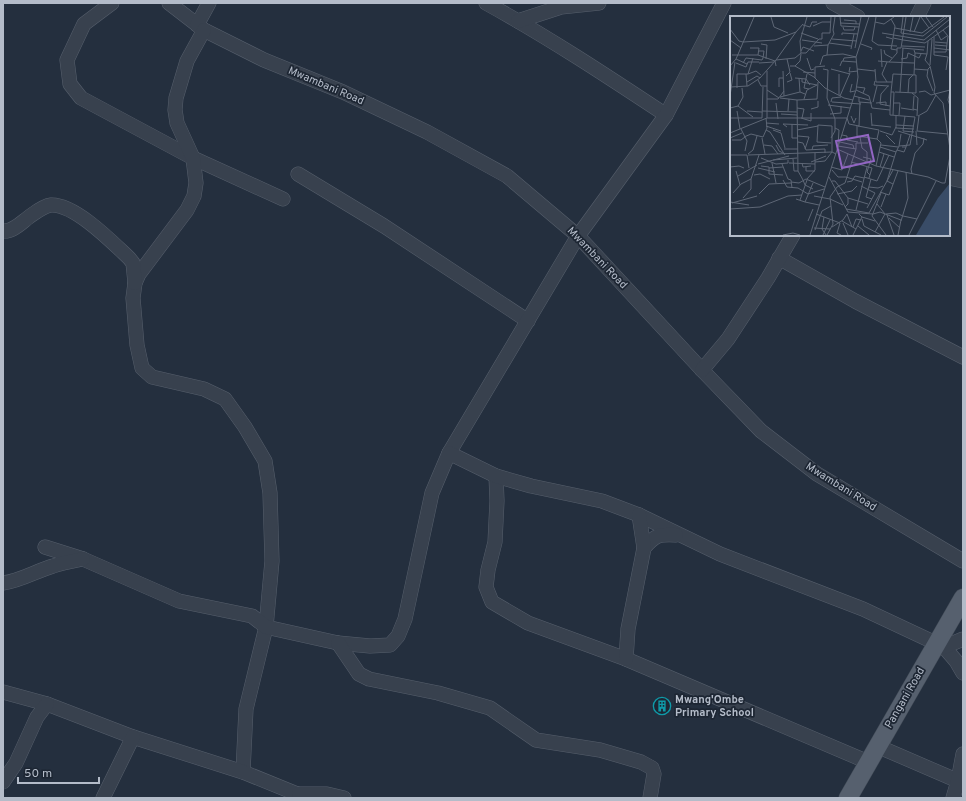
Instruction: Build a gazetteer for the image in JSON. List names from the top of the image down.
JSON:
{
  "streets": {
    "main road": ["Pangani Road"],
    "street": ["Mwambani Road"]
  },
  "places": {
    "building": ["Mwang'Ombe Primary School"]
  },
  "scale_bar": "50 m"
}
